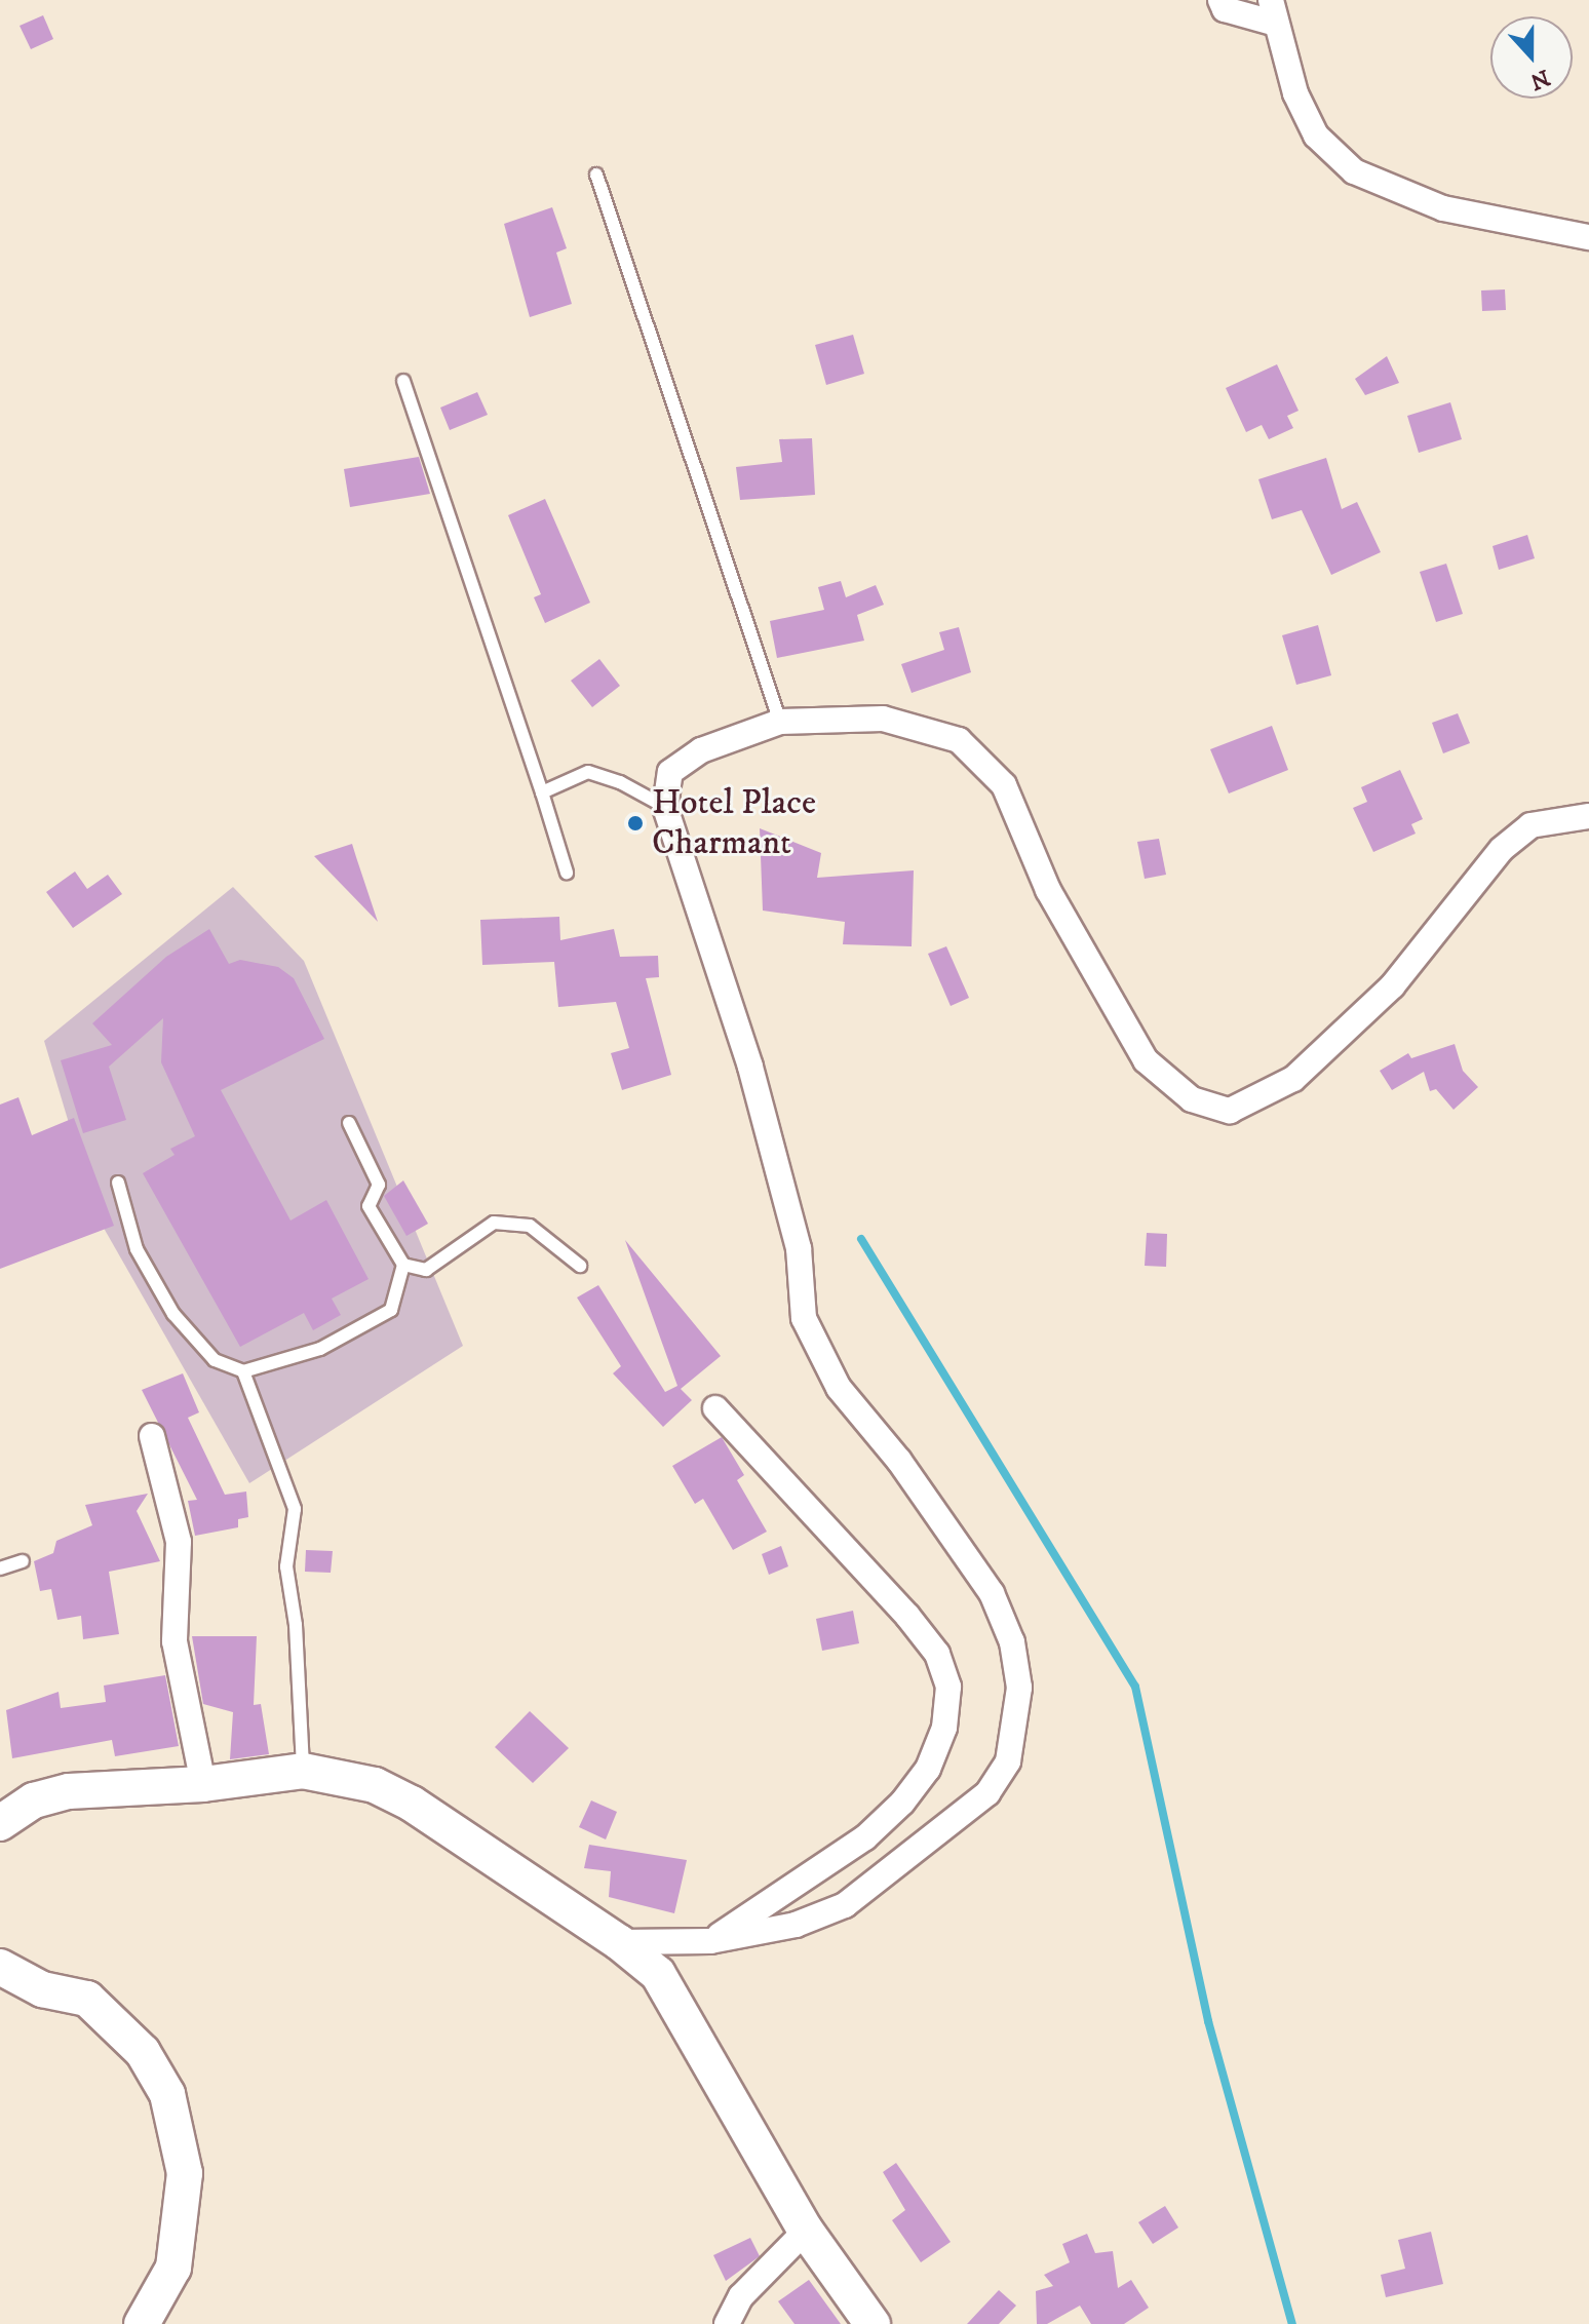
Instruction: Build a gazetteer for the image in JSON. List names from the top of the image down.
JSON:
{
  "places": ["Hotel Place Charmant"],
  "north": "bottom"
}
